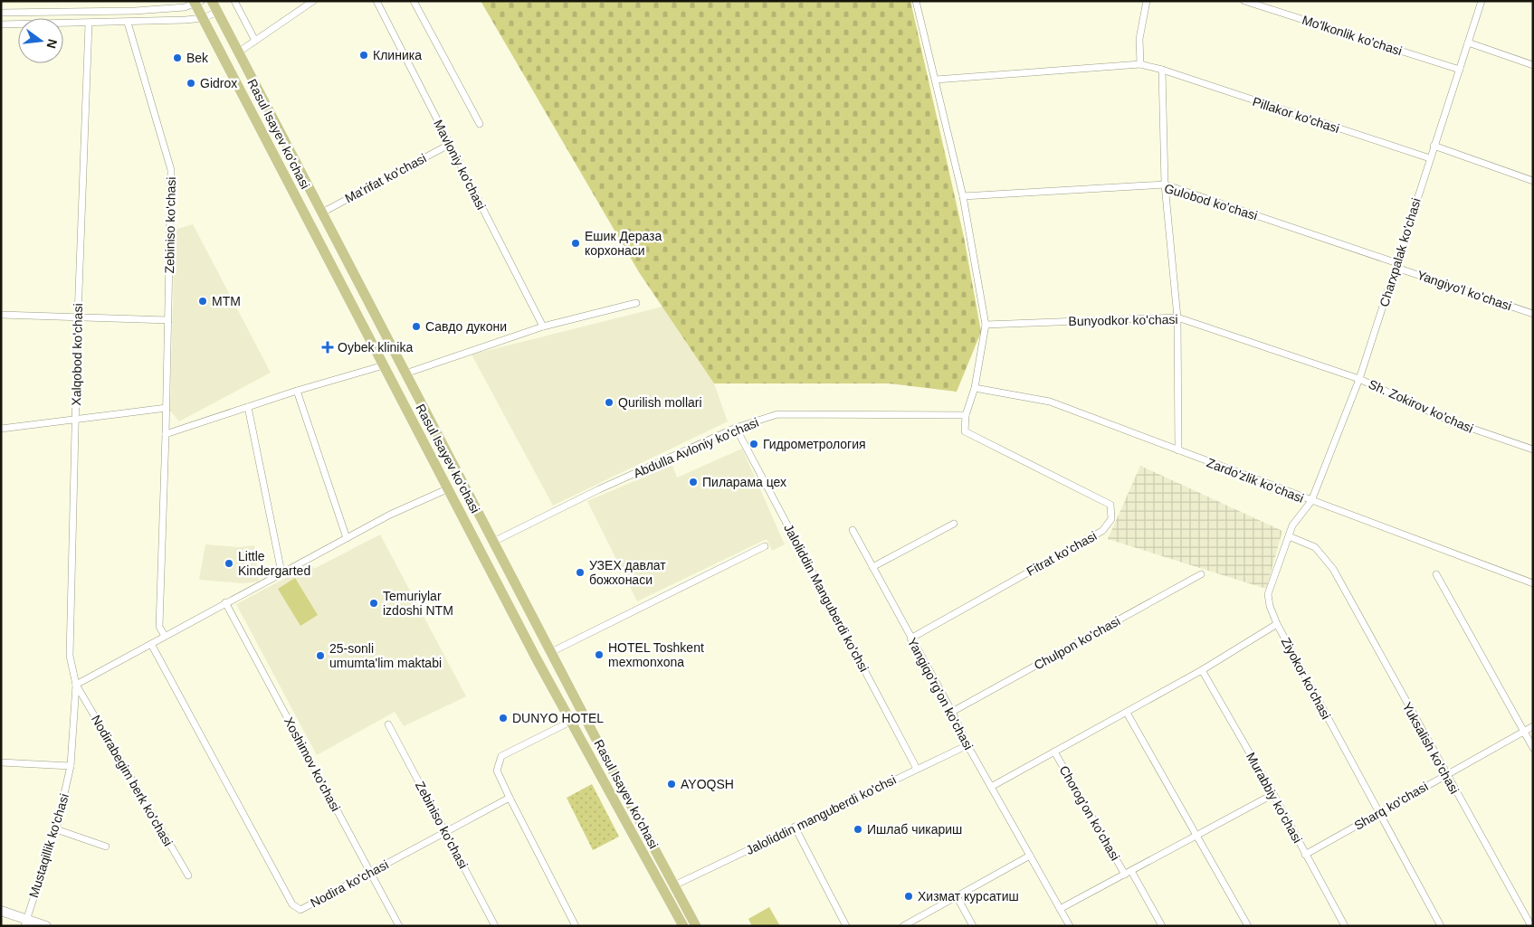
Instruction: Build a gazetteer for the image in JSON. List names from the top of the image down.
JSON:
{
  "streets": {
    "main road": ["Rasul Isayev ko'chasi"],
    "street": [
      "Mo'lkonlik ko'chasi",
      "Pillakor ko'chasi",
      "Mavloniy ko'chasi",
      "Ma'rifat ko'chasi",
      "Gulobod ko'chasi",
      "Zebiniso ko'chasi",
      "Charxpalak ko'chasi",
      "Yangiyo'l ko'chasi",
      "Bunyodkor ko'chasi",
      "Xalqobod ko'chasi",
      "Sh. Zokirov ko'chasi",
      "Abdulla Avloniy ko'chasi",
      "Zardo'zlik ko'chasi",
      "Fitrat ko'chasi",
      "Jaloliddin Manguberdi ko'chsi",
      "Chulpon ko'chasi",
      "Ziyokor ko'chasi",
      "Yangiqo'rg'on ko'chasi",
      "Yuksalish ko'chasi",
      "Xoshimov ko'chasi",
      "Nodirabegim berk ko'chasi",
      "Murabbiy ko'chasi",
      "Sharq ko'chasi",
      "Chorog'on ko'chasi",
      "Jaloliddin manguberdi ko'chsi",
      "Mustaqillik ko'chasi",
      "Nodira ko'chasi"
    ]
  },
  "crossings": [
    ["Mo'lkonlik ko'chasi", "Charxpalak ko'chasi"],
    ["Pillakor ko'chasi", "Charxpalak ko'chasi"],
    ["Rasul Isayev ko'chasi", "Ma'rifat ko'chasi"],
    ["Rasul Isayev ko'chasi", "Abdulla Avloniy ko'chasi"],
    ["Rasul Isayev ko'chasi", "Jaloliddin manguberdi ko'chsi"],
    ["Mavloniy ko'chasi", "Ma'rifat ko'chasi"],
    ["Gulobod ko'chasi", "Charxpalak ko'chasi"],
    ["Gulobod ko'chasi", "Yangiyo'l ko'chasi"],
    ["Zebiniso ko'chasi", "Nodira ko'chasi"],
    ["Charxpalak ko'chasi", "Yangiyo'l ko'chasi"],
    ["Charxpalak ko'chasi", "Bunyodkor ko'chasi"],
    ["Charxpalak ko'chasi", "Sh. Zokirov ko'chasi"],
    ["Charxpalak ko'chasi", "Zardo'zlik ko'chasi"],
    ["Charxpalak ko'chasi", "Ziyokor ko'chasi"],
    ["Charxpalak ko'chasi", "Yuksalish ko'chasi"],
    ["Bunyodkor ko'chasi", "Sh. Zokirov ko'chasi"],
    ["Xalqobod ko'chasi", "Nodirabegim berk ko'chasi"],
    ["Xalqobod ko'chasi", "Mustaqillik ko'chasi"],
    ["Abdulla Avloniy ko'chasi", "Fitrat ko'chasi"],
    ["Abdulla Avloniy ko'chasi", "Jaloliddin Manguberdi ko'chsi"],
    ["Fitrat ko'chasi", "Yangiqo'rg'on ko'chasi"],
    ["Jaloliddin Manguberdi ko'chsi", "Jaloliddin manguberdi ko'chsi"],
    ["Chulpon ko'chasi", "Yangiqo'rg'on ko'chasi"],
    ["Ziyokor ko'chasi", "Yangiqo'rg'on ko'chasi"],
    ["Ziyokor ko'chasi", "Murabbiy ko'chasi"],
    ["Ziyokor ko'chasi", "Sharq ko'chasi"],
    ["Ziyokor ko'chasi", "Chorog'on ko'chasi"],
    ["Yangiqo'rg'on ko'chasi", "Chorog'on ko'chasi"],
    ["Yangiqo'rg'on ko'chasi", "Jaloliddin manguberdi ko'chsi"],
    ["Yuksalish ko'chasi", "Sharq ko'chasi"],
    ["Xoshimov ko'chasi", "Nodira ko'chasi"],
    ["Nodirabegim berk ko'chasi", "Mustaqillik ko'chasi"],
    ["Murabbiy ko'chasi", "Sharq ko'chasi"],
    ["Murabbiy ko'chasi", "Chorog'on ko'chasi"]
  ],
  "places": {
    "other": [
      "Клиника",
      "Bek",
      "Gidrox",
      "Ешик Дераза корхонаси",
      "MTM",
      "Савдо дукони",
      "Qurilish mollari",
      "Гидрометрология",
      "Пиларама цех",
      "Little Kindergarted",
      "УЗЕХ давлат божхонаси",
      "Temuriylar izdoshi NTM",
      "HOTEL Toshkent mexmonxona",
      "25-sonli umumta'lim maktabi",
      "DUNYO HOTEL",
      "AYOQSH",
      "Ишлаб чикариш",
      "Хизмат курсатиш"
    ],
    "health": ["Oybek klinika"]
  },
  "north": "right"
}
